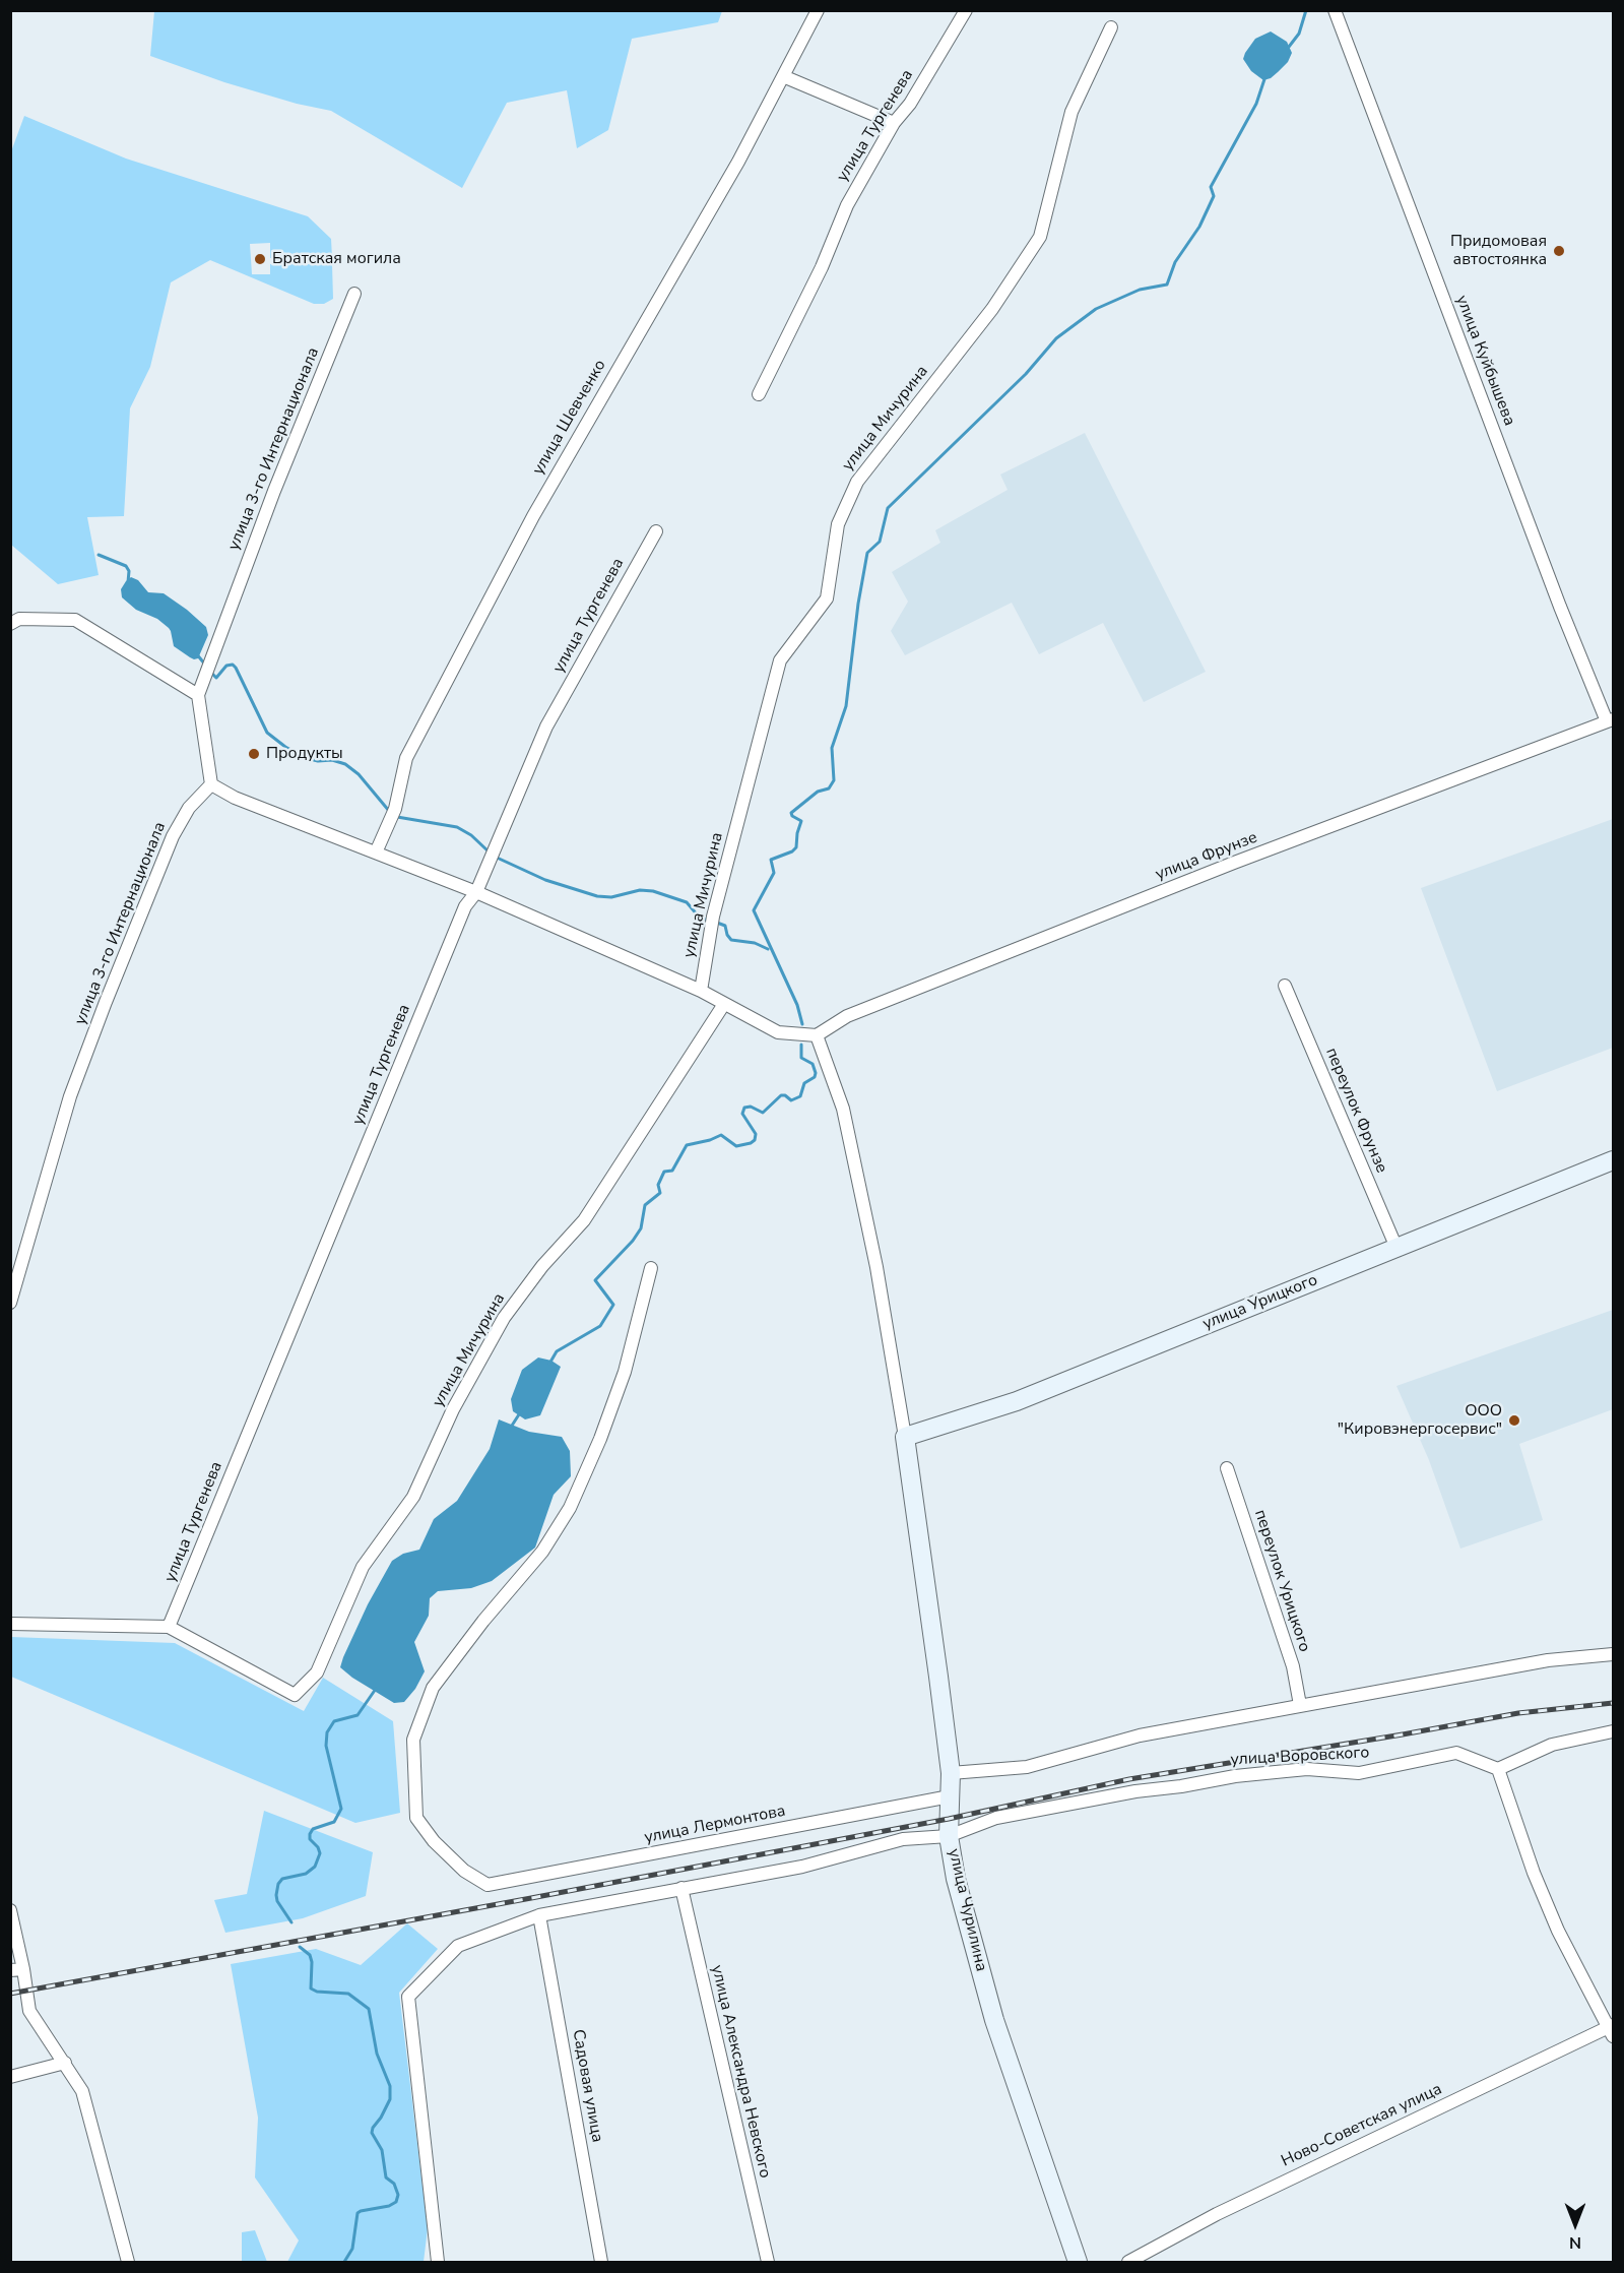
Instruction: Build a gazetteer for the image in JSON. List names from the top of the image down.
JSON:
{
  "streets": {
    "street": [
      "улица Тургенева",
      "улица Куйбышева",
      "улица Шевченко",
      "улица Мичурина",
      "улица 3-го Интернационала",
      "улица Фрунзе",
      "переулок Фрунзе",
      "улица Урицкого",
      "переулок Урицкого",
      "улица Воровского",
      "улица Лермонтова",
      "улица Чурилина",
      "улица Александра Невского",
      "Садовая улица",
      "Ново-Советская улица"
    ]
  },
  "crossings": [
    ["улица Тургенева", "улица Мичурина"],
    ["улица Куйбышева", "улица Фрунзе"],
    ["переулок Фрунзе", "улица Урицкого"],
    ["улица Урицкого", "улица Чурилина"],
    ["улица Воровского", "улица Чурилина"],
    ["улица Воровского", "улица Александра Невского"],
    ["улица Воровского", "Садовая улица"],
    ["улица Лермонтова", "улица Чурилина"]
  ],
  "places": [
    "Придомовая автостоянка",
    "Братская могила",
    "Продукты",
    "ООО \"Кировэнергосервис\""
  ],
  "north": "bottom"
}
